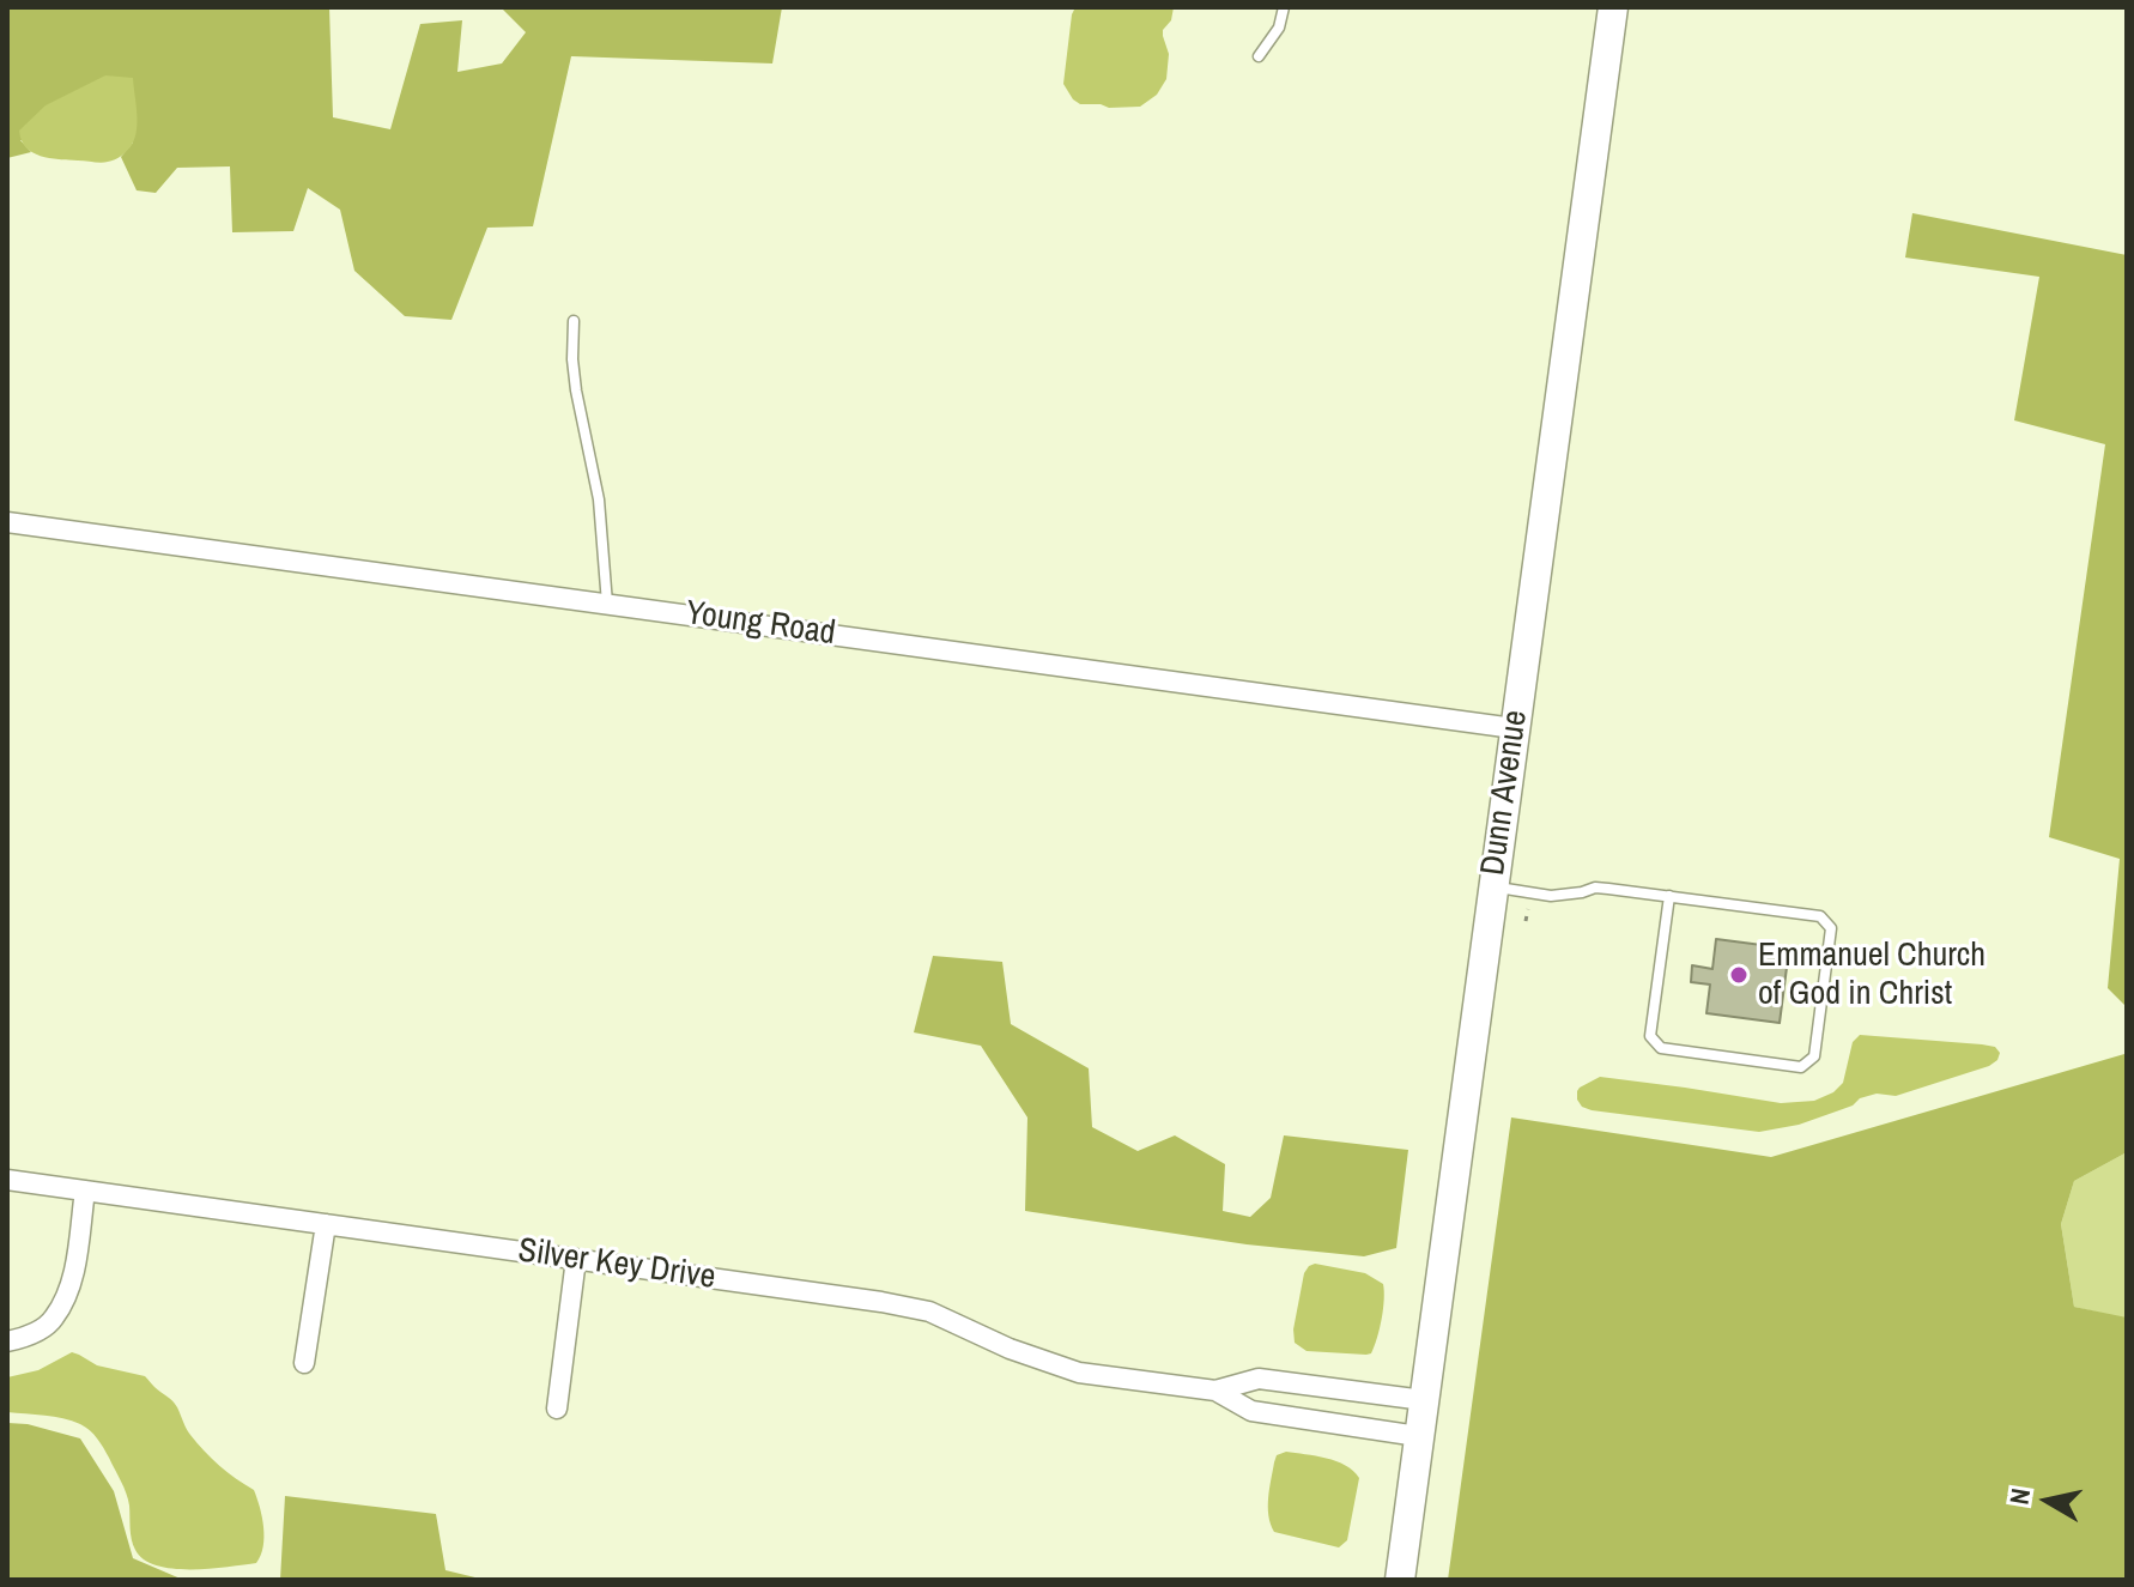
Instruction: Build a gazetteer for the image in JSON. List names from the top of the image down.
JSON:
{
  "streets": {
    "main road": ["Dunn Avenue"],
    "street": ["Young Road", "Silver Key Drive"]
  },
  "crossings": [
    ["Young Road", "Dunn Avenue"],
    ["Dunn Avenue", "Silver Key Drive"]
  ],
  "places": ["Emmanuel Church of God in Christ"],
  "north": "left"
}
